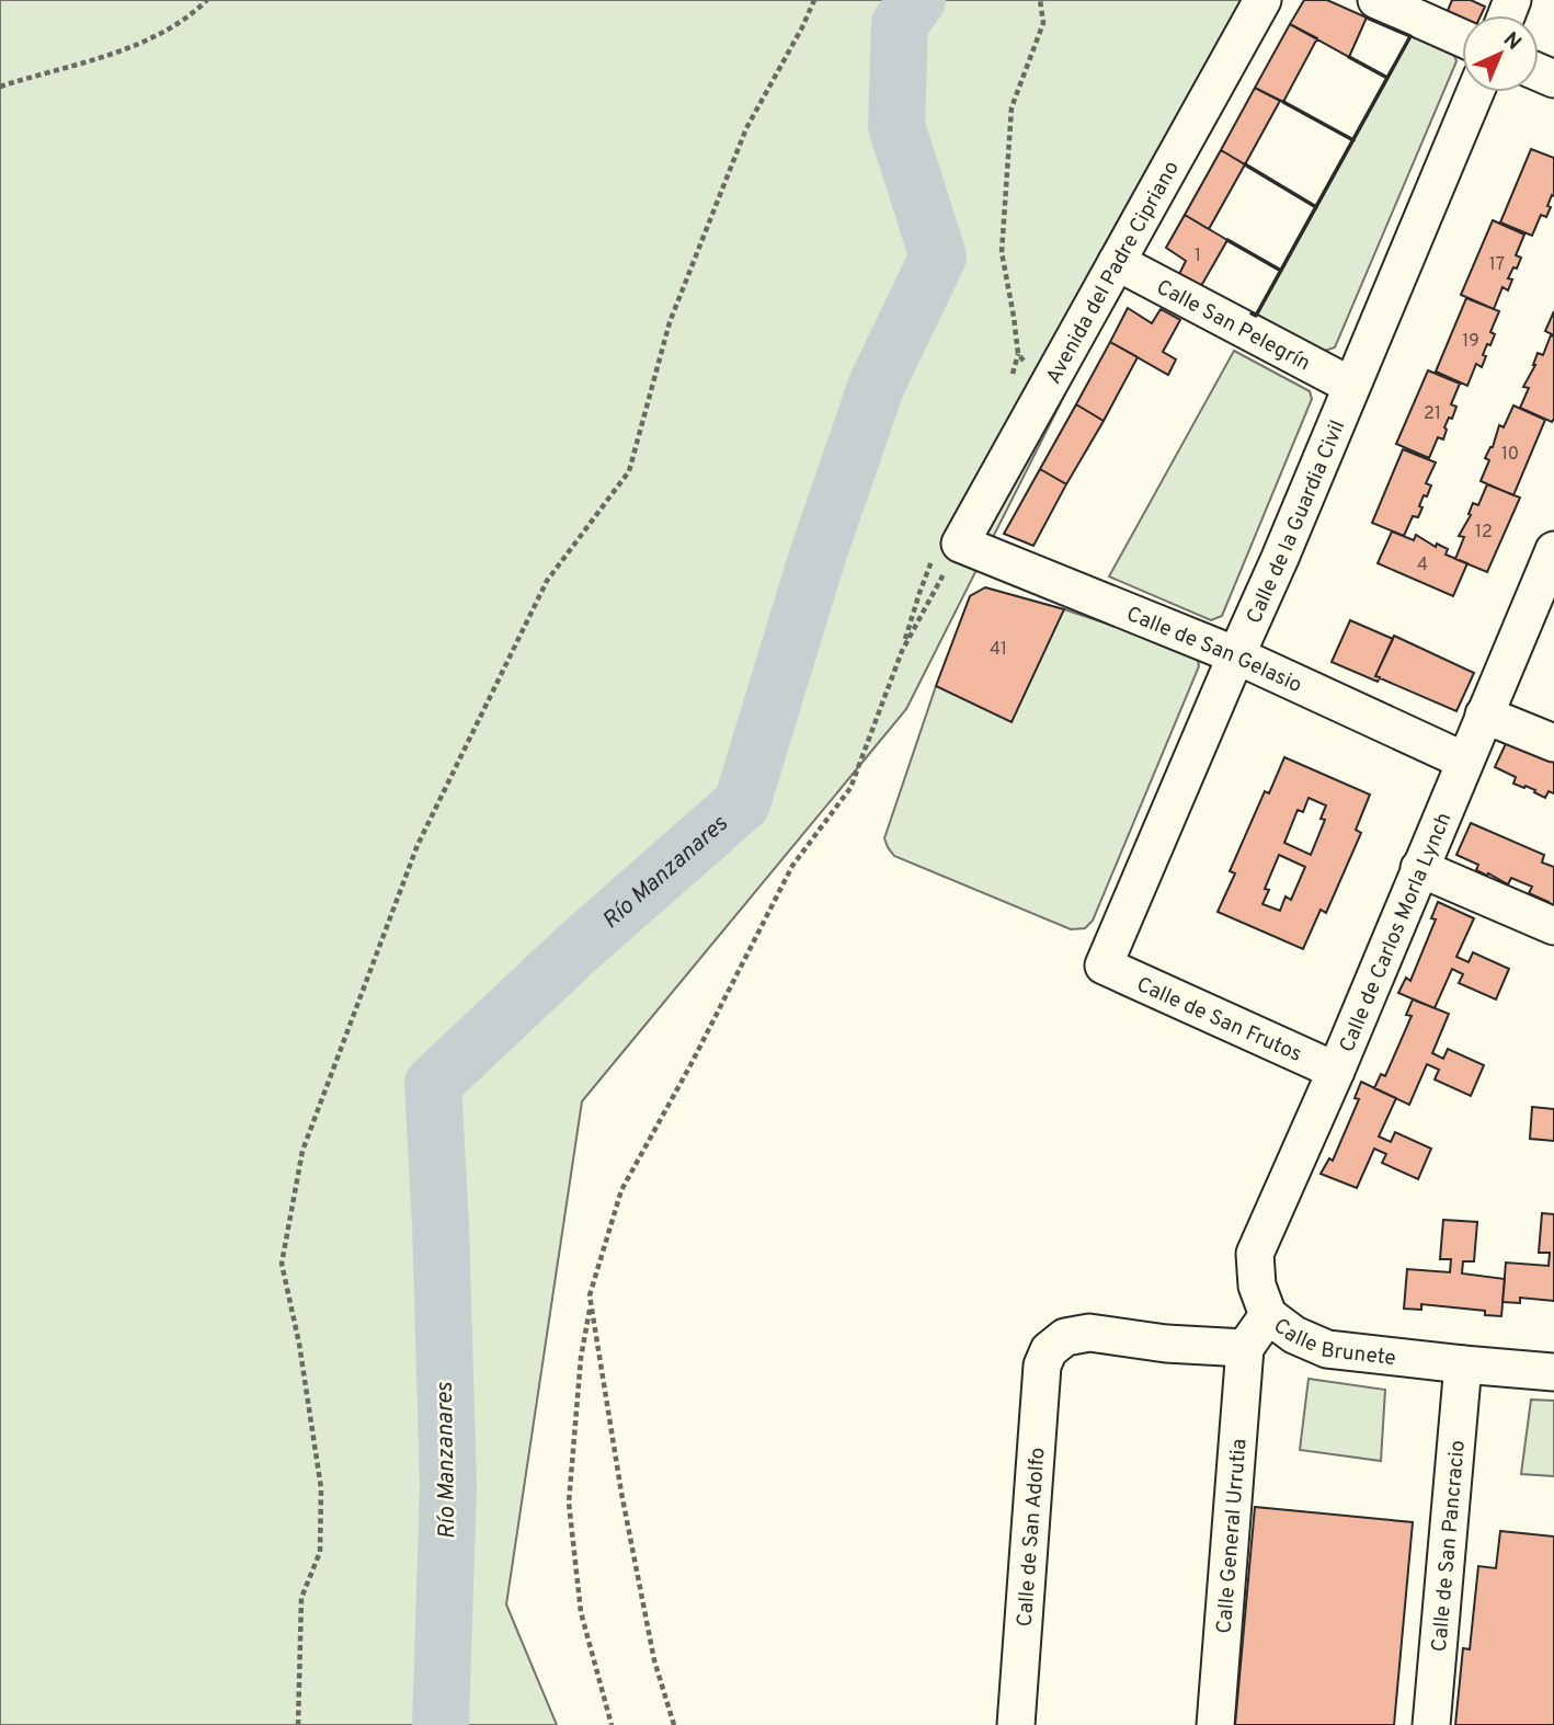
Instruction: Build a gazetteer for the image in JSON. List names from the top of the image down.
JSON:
{
  "streets": {
    "street": [
      "Avenida del Padre Cipriano",
      "Calle San Pelegrín",
      "Calle de la Guardia Civil",
      "Calle de San Gelasio",
      "Calle de Carlos Morla Lynch",
      "Calle de San Frutos",
      "Calle Brunete",
      "Calle de San Adolfo",
      "Calle General Urrutia",
      "Calle de San Pancracio"
    ]
  },
  "crossings": [
    ["Avenida del Padre Cipriano", "Calle San Pelegrín"],
    ["Avenida del Padre Cipriano", "Calle de San Gelasio"],
    ["Calle San Pelegrín", "Calle de la Guardia Civil"],
    ["Calle de la Guardia Civil", "Calle de San Gelasio"],
    ["Calle de la Guardia Civil", "Calle de San Frutos"],
    ["Calle de San Gelasio", "Calle de Carlos Morla Lynch"],
    ["Calle de Carlos Morla Lynch", "Calle de San Frutos"],
    ["Calle de Carlos Morla Lynch", "Calle Brunete"],
    ["Calle Brunete", "Calle de San Adolfo"],
    ["Calle Brunete", "Calle General Urrutia"],
    ["Calle Brunete", "Calle de San Pancracio"],
    ["Calle de San Adolfo", "Calle General Urrutia"]
  ],
  "water": ["Río Manzanares"],
  "house_numbers": [
    "1",
    "17",
    "19",
    "21",
    "10",
    "12",
    "4",
    "41"
  ],
  "north": "top right"
}
